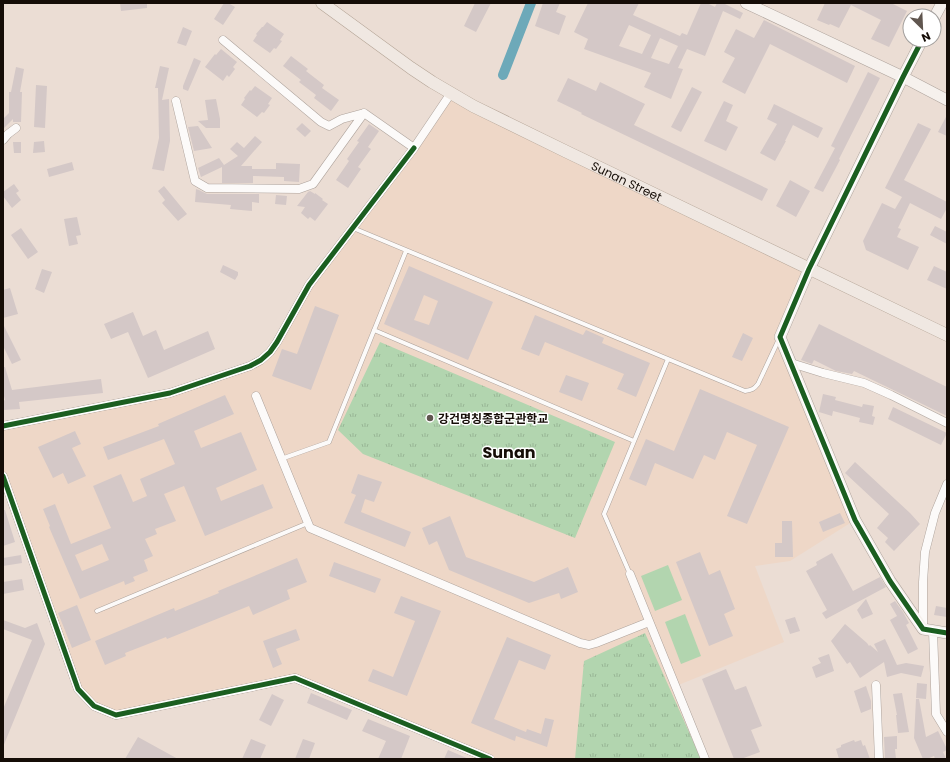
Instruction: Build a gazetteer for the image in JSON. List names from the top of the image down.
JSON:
{
  "streets": {
    "main road": ["Sunan Street"]
  },
  "districts": ["Sunan"],
  "places": ["강건명칭종합군관학교"],
  "north": "bottom right"
}
